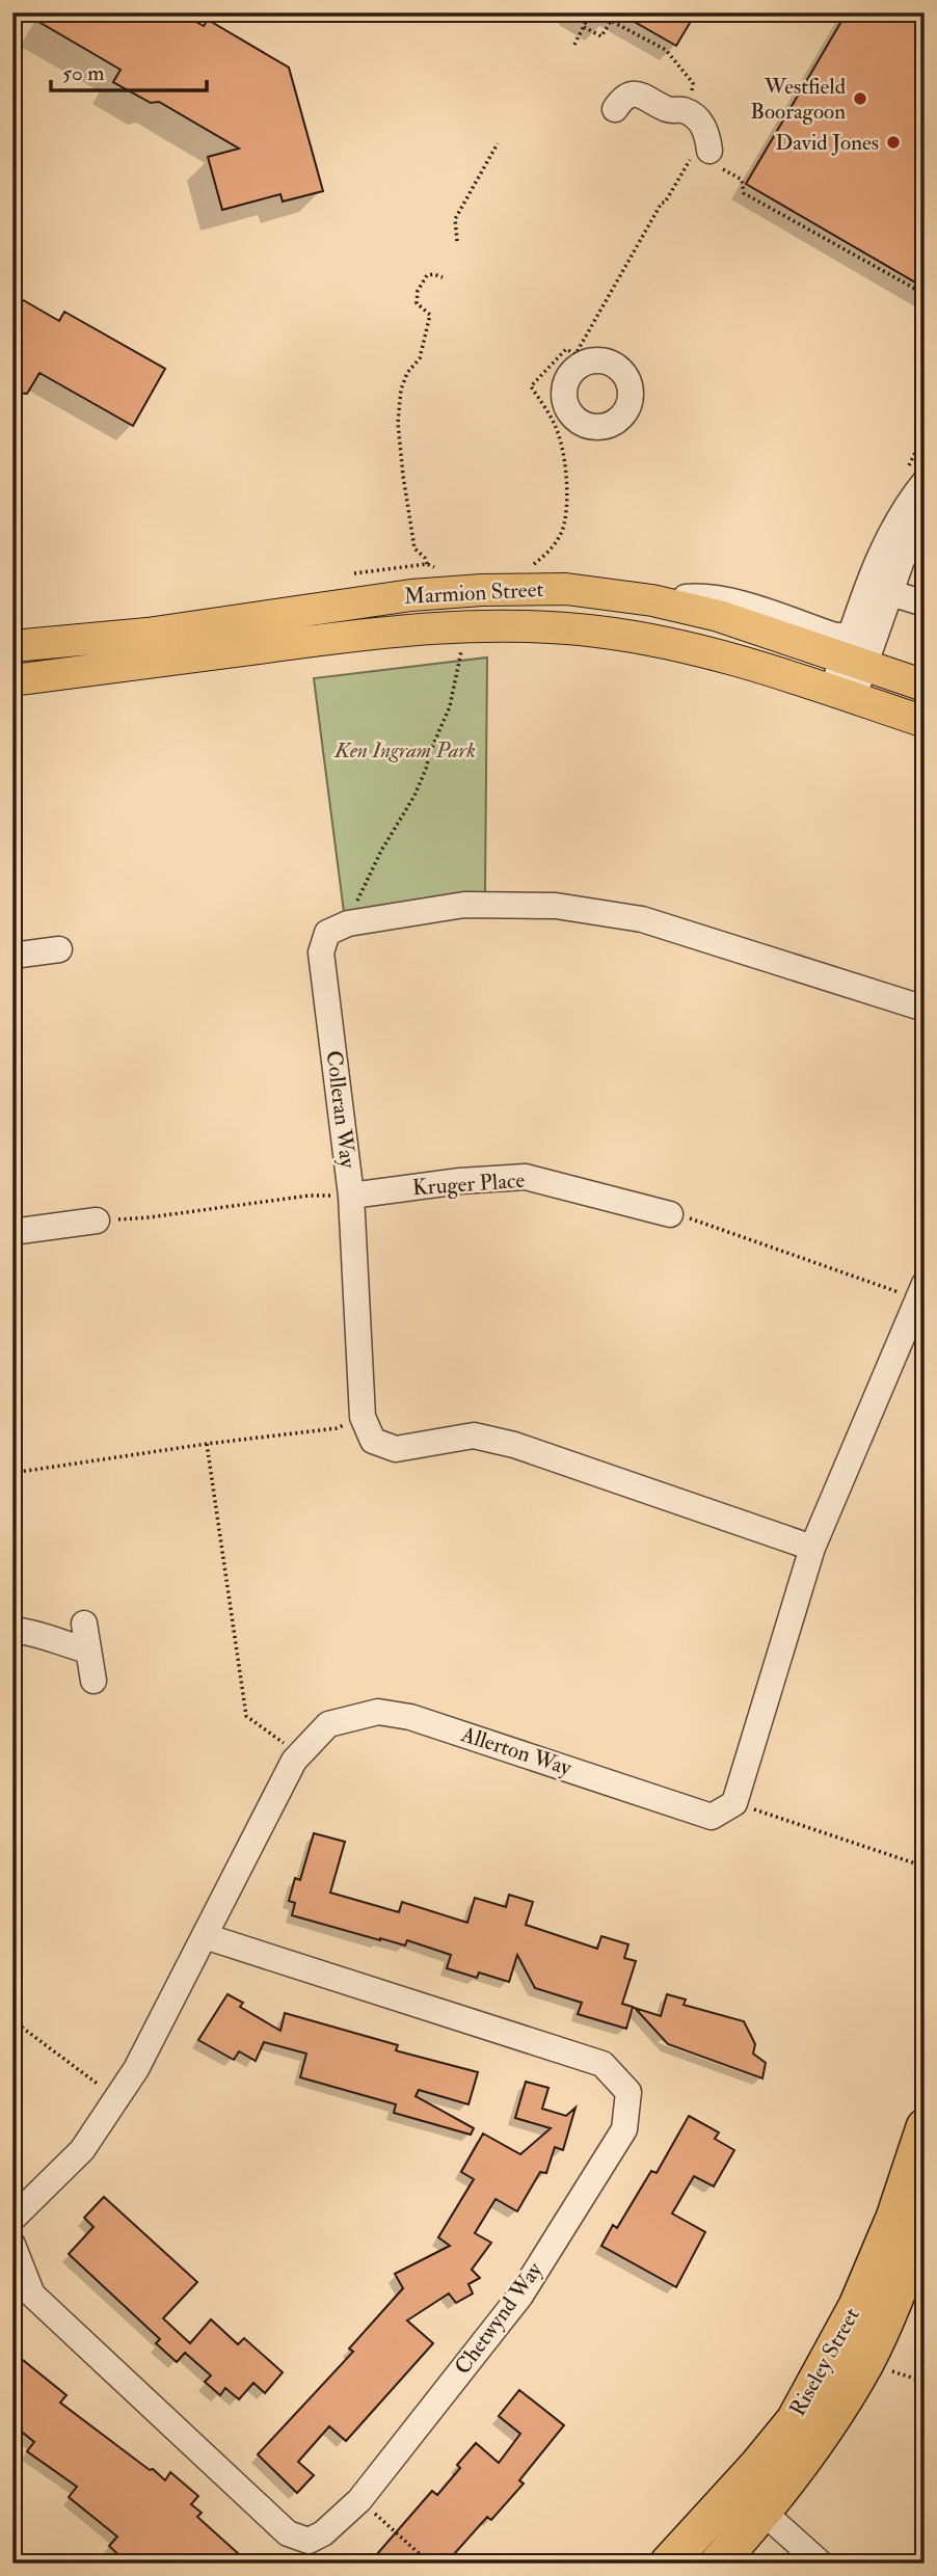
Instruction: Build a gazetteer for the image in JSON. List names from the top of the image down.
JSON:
{
  "streets": {
    "highway": ["Riseley Street"],
    "main road": ["Marmion Street"],
    "street": [
      "Colleran Way",
      "Kruger Place",
      "Allerton Way",
      "Chetwynd Way"
    ]
  },
  "crossings": [
    ["Colleran Way", "Kruger Place"],
    ["Allerton Way", "Chetwynd Way"]
  ],
  "parks": ["Ken Ingram Park"],
  "places": ["Westfield Booragoon", "David Jones"],
  "scale_bar": "50 m"
}
